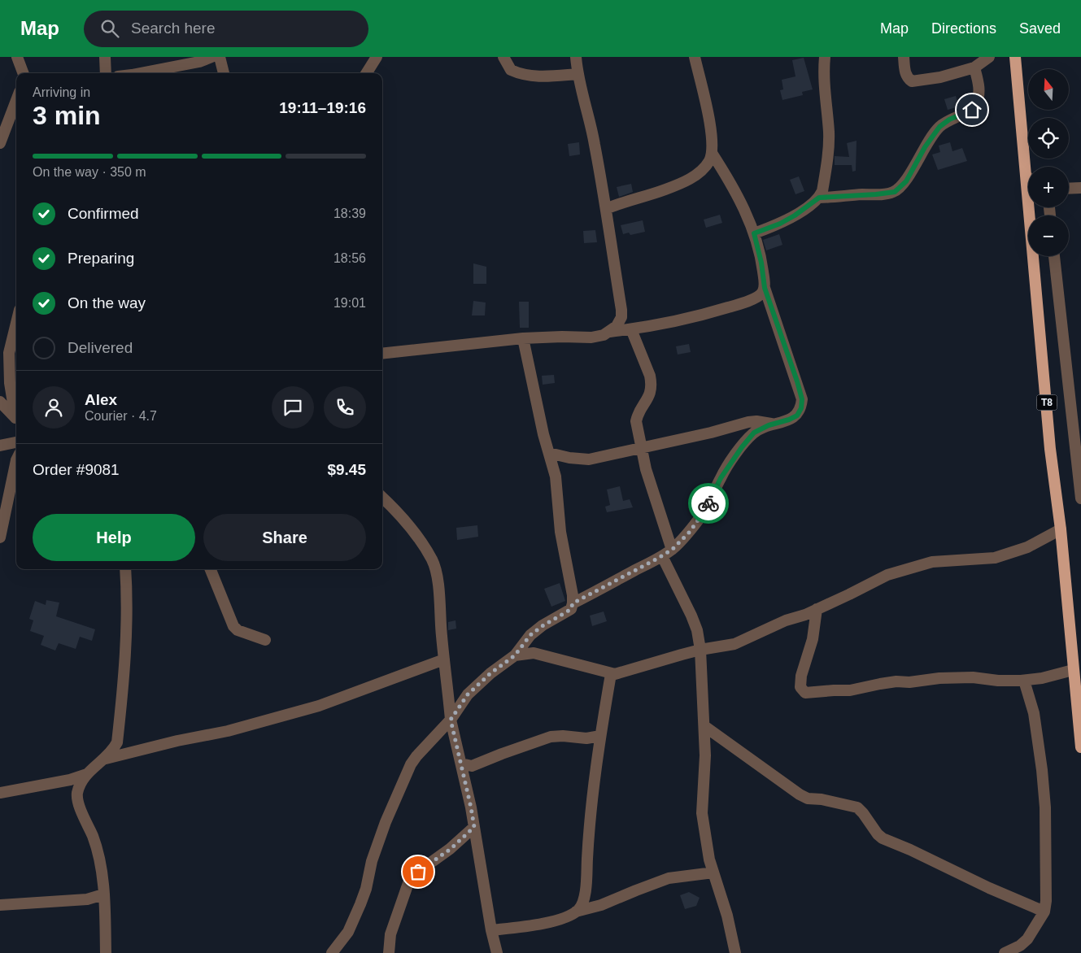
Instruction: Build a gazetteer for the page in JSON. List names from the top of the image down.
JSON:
{
  "streets": {
    "highway": ["T8"]
  },
  "north": "top",
  "page": {
    "header": "Map",
    "search": "Search here",
    "nav": ["Map", "Directions", "Saved"],
    "map_buttons": ["+", "−"],
    "heading": ["3 min", "Arriving in", "19:11–19:16"],
    "panel": [
      "Alex",
      "Courier · 4.7",
      "Order #9081",
      "$9.45"
    ],
    "bar": "On the way · 350 m",
    "list": [
      ["Confirmed", "18:39"],
      ["Preparing", "18:56"],
      ["On the way", "19:01"],
      "Delivered"
    ],
    "buttons": ["Help", "Share"]
  }
}
